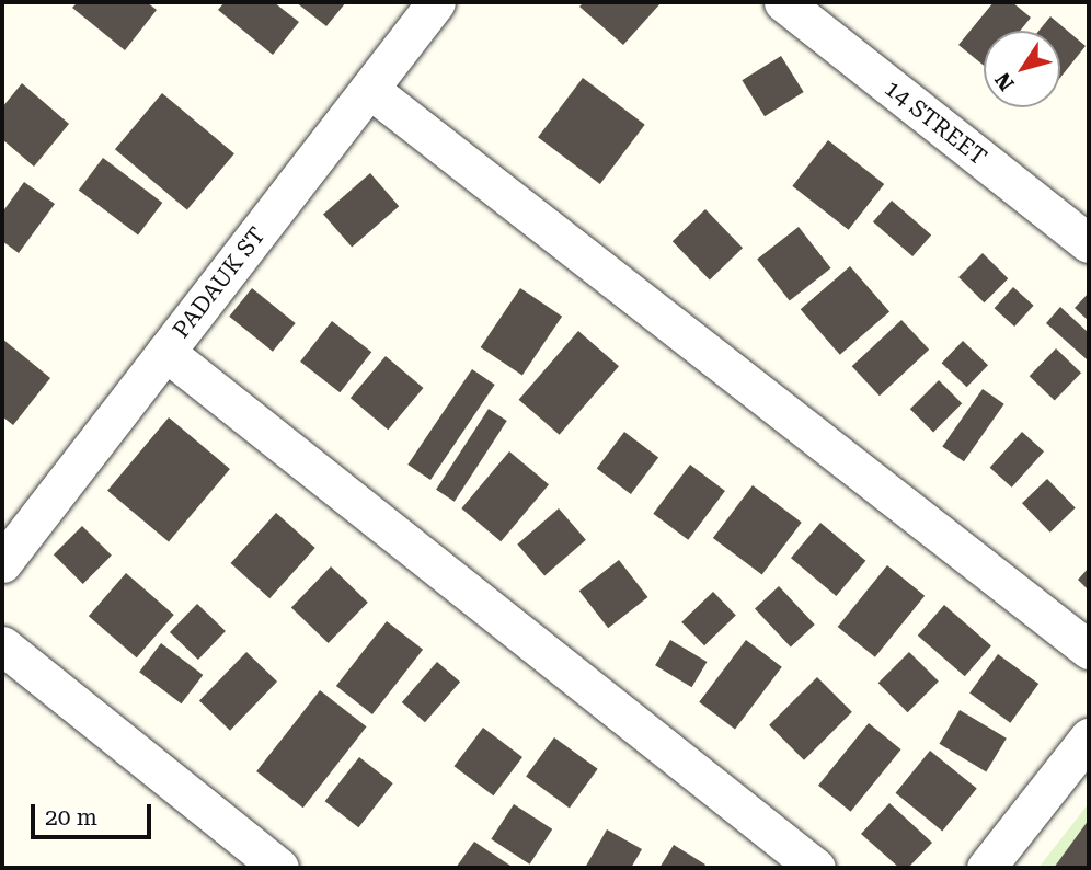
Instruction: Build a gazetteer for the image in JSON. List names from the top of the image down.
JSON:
{
  "streets": {
    "street": ["14 STREET", "PADAUK ST"]
  },
  "scale_bar": "20 m",
  "north": "bottom left"
}
